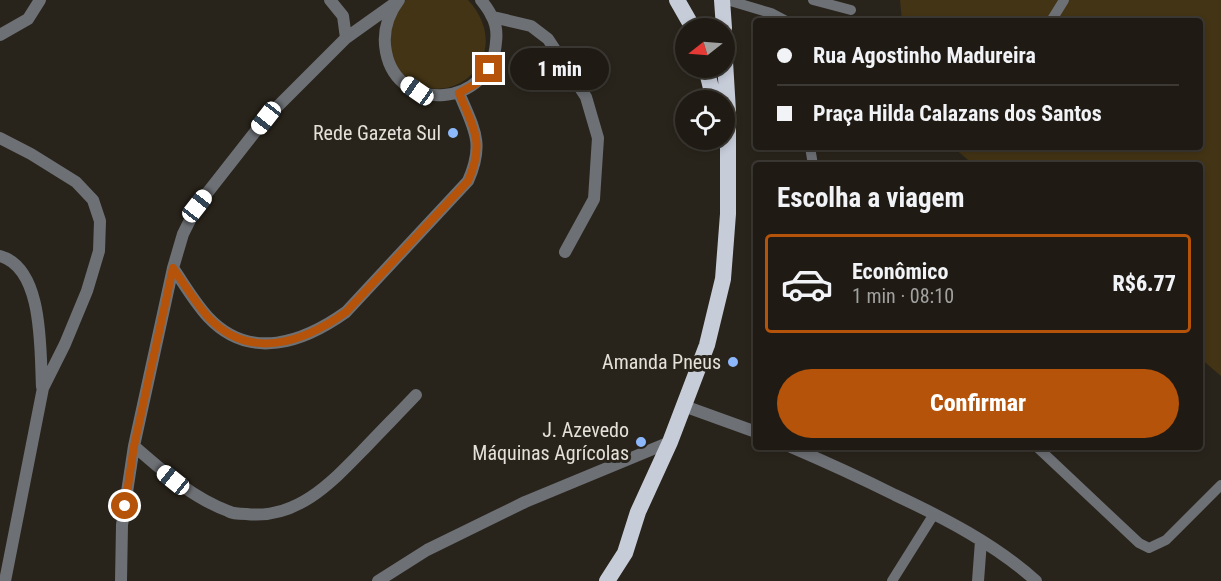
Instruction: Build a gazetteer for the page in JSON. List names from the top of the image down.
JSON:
{
  "places": ["Rede Gazeta Sul", "Amanda Pneus", "J. Azevedo Máquinas Agrícolas"],
  "north": "left",
  "page": {
    "banner": ["Rua Agostinho Madureira", "Praça Hilda Calazans dos Santos"],
    "bubble": "1 min",
    "heading": "Escolha a viagem",
    "list": [
      {
        "name": "Econômico",
        "note": "1 min · 08:10",
        "value": "R$6.77"
      }
    ],
    "buttons": "Confirmar"
  }
}
